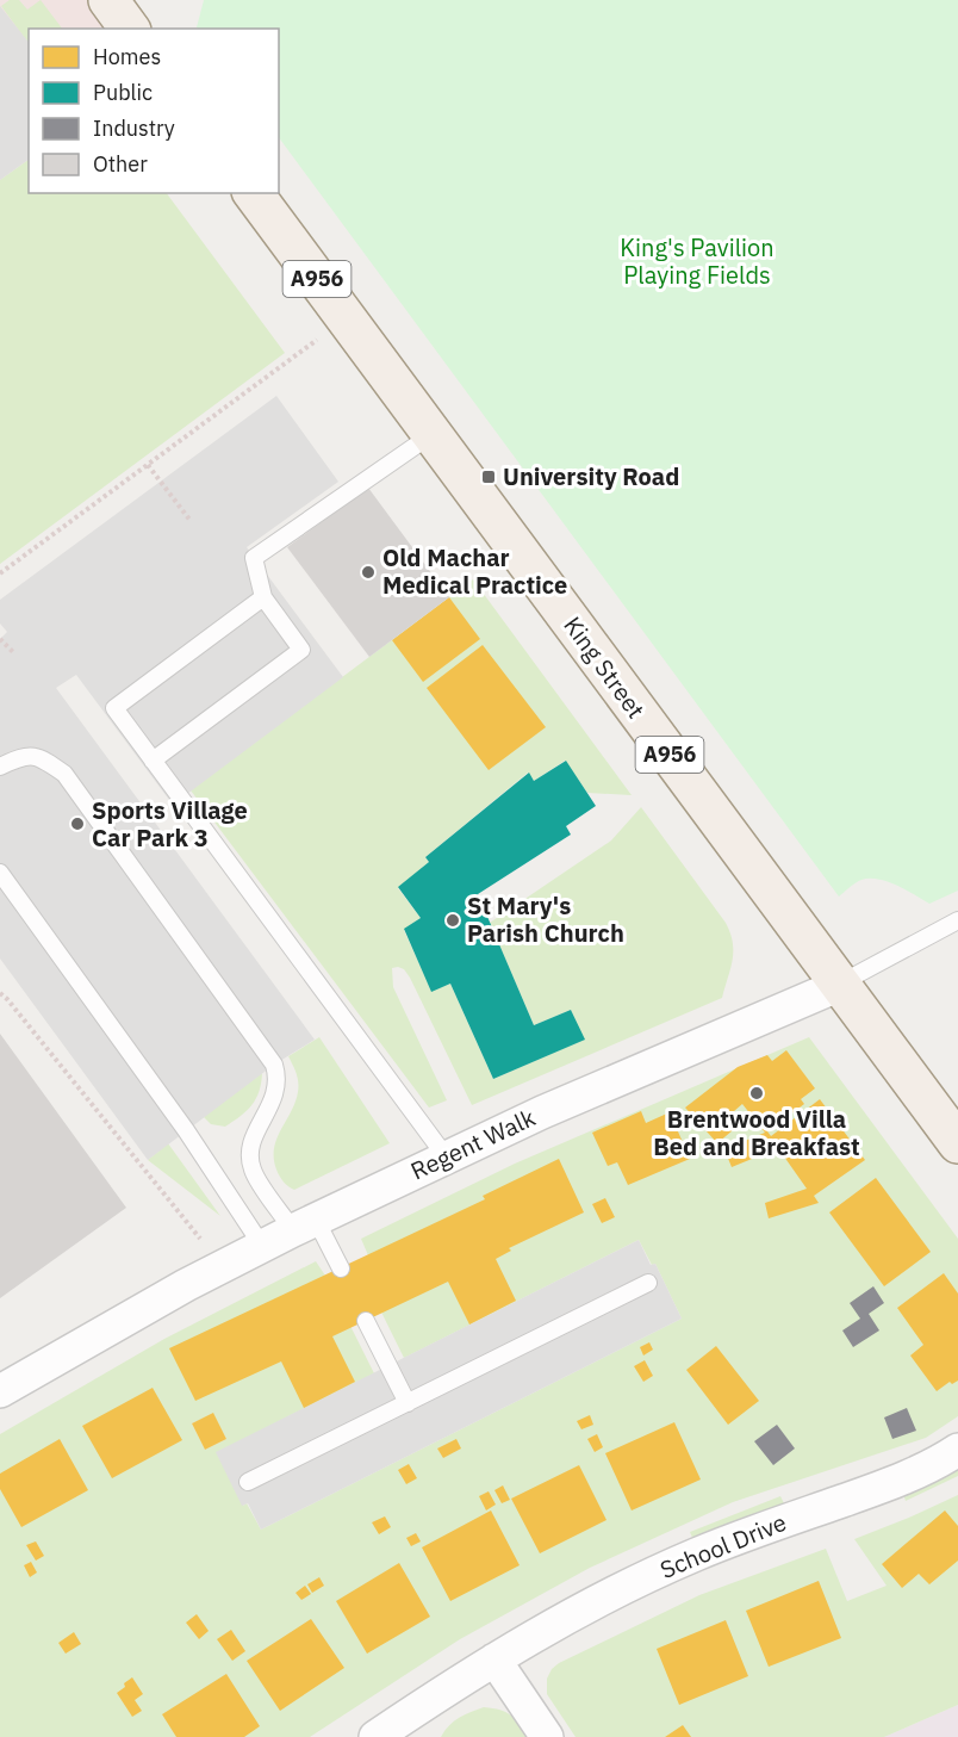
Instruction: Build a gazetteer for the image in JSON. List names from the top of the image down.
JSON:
{
  "streets": {
    "main road": ["A956", "King Street"],
    "street": ["Regent Walk", "School Drive"]
  },
  "crossings": [
    ["King Street", "Regent Walk"]
  ],
  "parks": ["King's Pavilion Playing Fields"],
  "places": {
    "transit": ["University Road"],
    "other": [
      "Old Machar Medical Practice",
      "Sports Village Car Park 3",
      "St Mary's Parish Church",
      "Brentwood Villa Bed and Breakfast"
    ]
  },
  "legend": [
    "Homes",
    "Public",
    "Industry",
    "Other"
  ]
}
